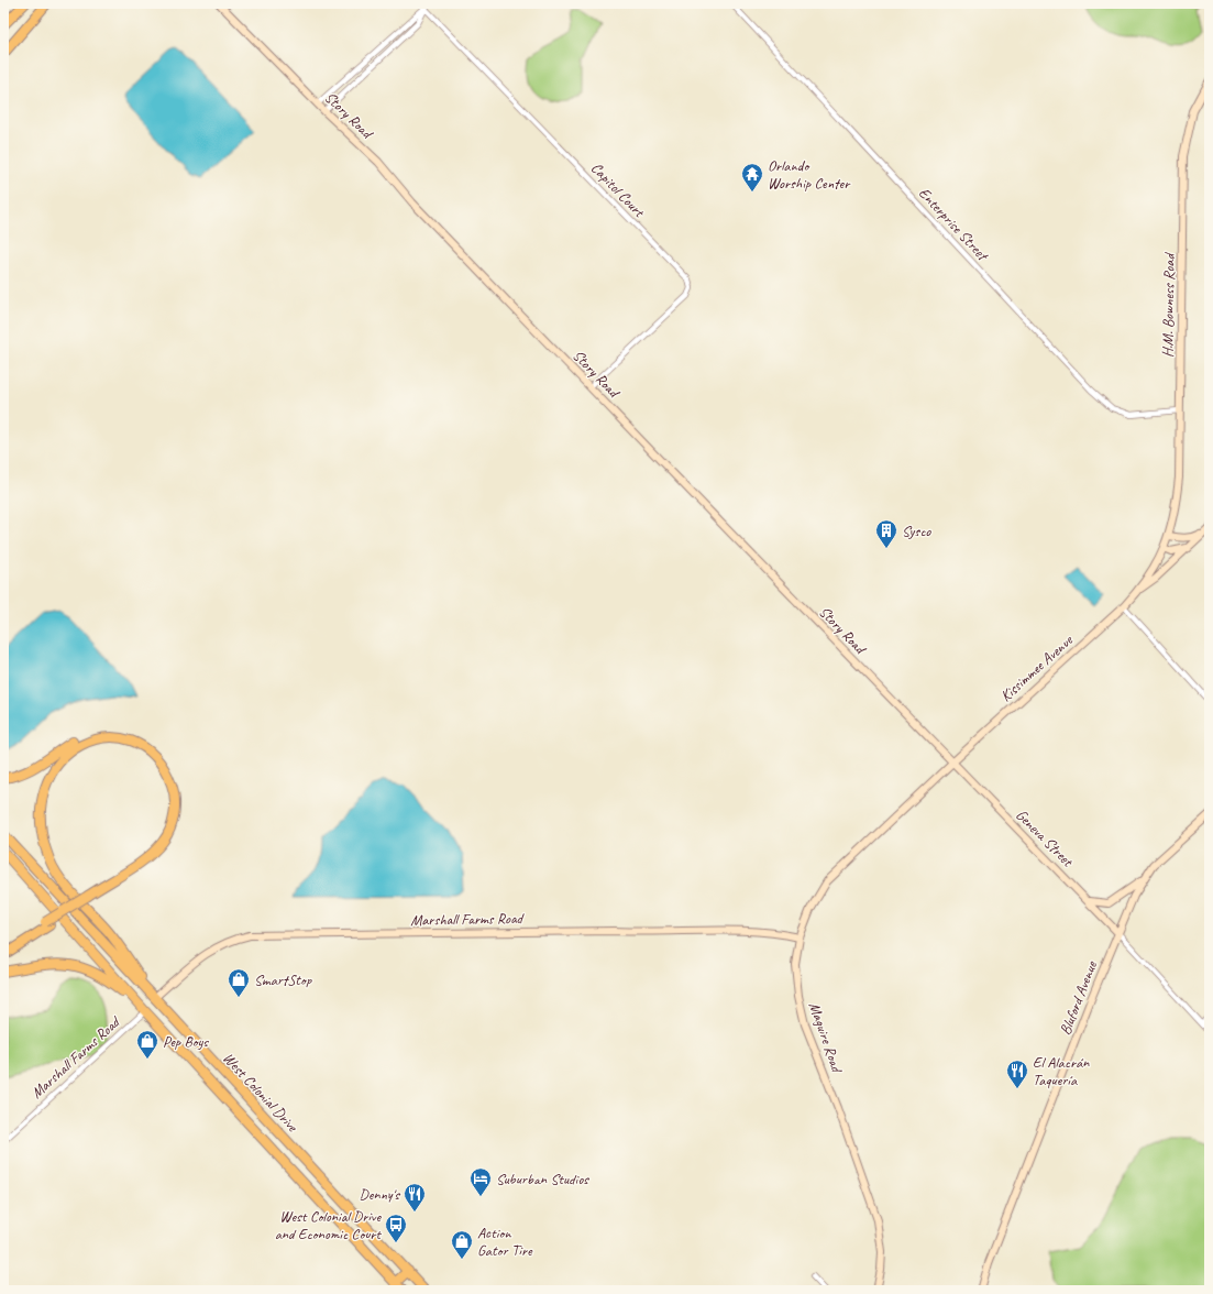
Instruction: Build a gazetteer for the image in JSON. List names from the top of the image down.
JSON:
{
  "streets": {
    "highway": ["West Colonial Drive"],
    "street": [
      "Story Road",
      "Capitol Court",
      "Enterprise Street",
      "H.M. Bowness Road",
      "Kissimmee Avenue",
      "Geneva Street",
      "Marshall Farms Road",
      "Bluford Avenue",
      "Maguire Road"
    ]
  },
  "crossings": [
    ["Story Road", "Capitol Court"],
    ["Story Road", "Kissimmee Avenue"],
    ["Story Road", "Geneva Street"],
    ["Story Road", "Maguire Road"],
    ["Enterprise Street", "H.M. Bowness Road"],
    ["H.M. Bowness Road", "Kissimmee Avenue"],
    ["Kissimmee Avenue", "Geneva Street"],
    ["Kissimmee Avenue", "Maguire Road"],
    ["Geneva Street", "Bluford Avenue"],
    ["Geneva Street", "Maguire Road"],
    ["Marshall Farms Road", "Maguire Road"],
    ["Marshall Farms Road", "West Colonial Drive"]
  ],
  "places": {
    "temple": ["Orlando Worship Center"],
    "building": ["Sysco"],
    "shop": ["SmartStop", "Pep Boys", "Action Gator Tire"],
    "restaurant": ["El Alacrán Taquería", "Denny's"],
    "hotel": ["Suburban Studios"],
    "bus stop": ["West Colonial Drive and Economic Court"]
  }
}
